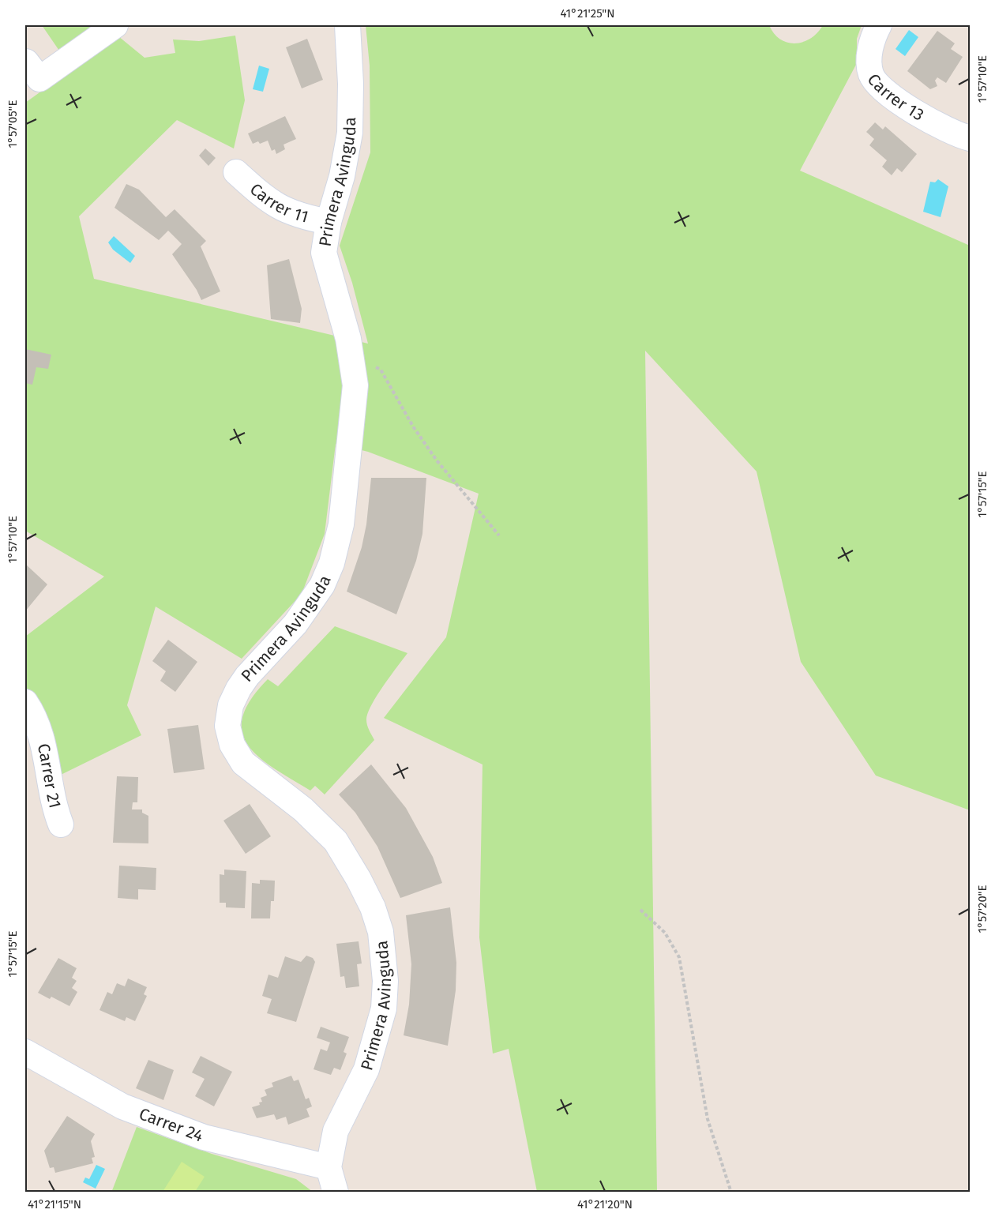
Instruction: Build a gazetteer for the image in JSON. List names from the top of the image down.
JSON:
{
  "streets": {
    "street": [
      "Carrer 13",
      "Primera Avinguda",
      "Carrer 11",
      "Carrer 21",
      "Carrer 24"
    ]
  },
  "crossings": [
    ["Primera Avinguda", "Carrer 11"],
    ["Primera Avinguda", "Carrer 24"]
  ],
  "coordinates": [
    "41°21'25\"N",
    "1°57'10\"E",
    "1°57'05\"E",
    "1°57'15\"E",
    "1°57'20\"E",
    "41°21'15\"N",
    "41°21'20\"N"
  ]
}
